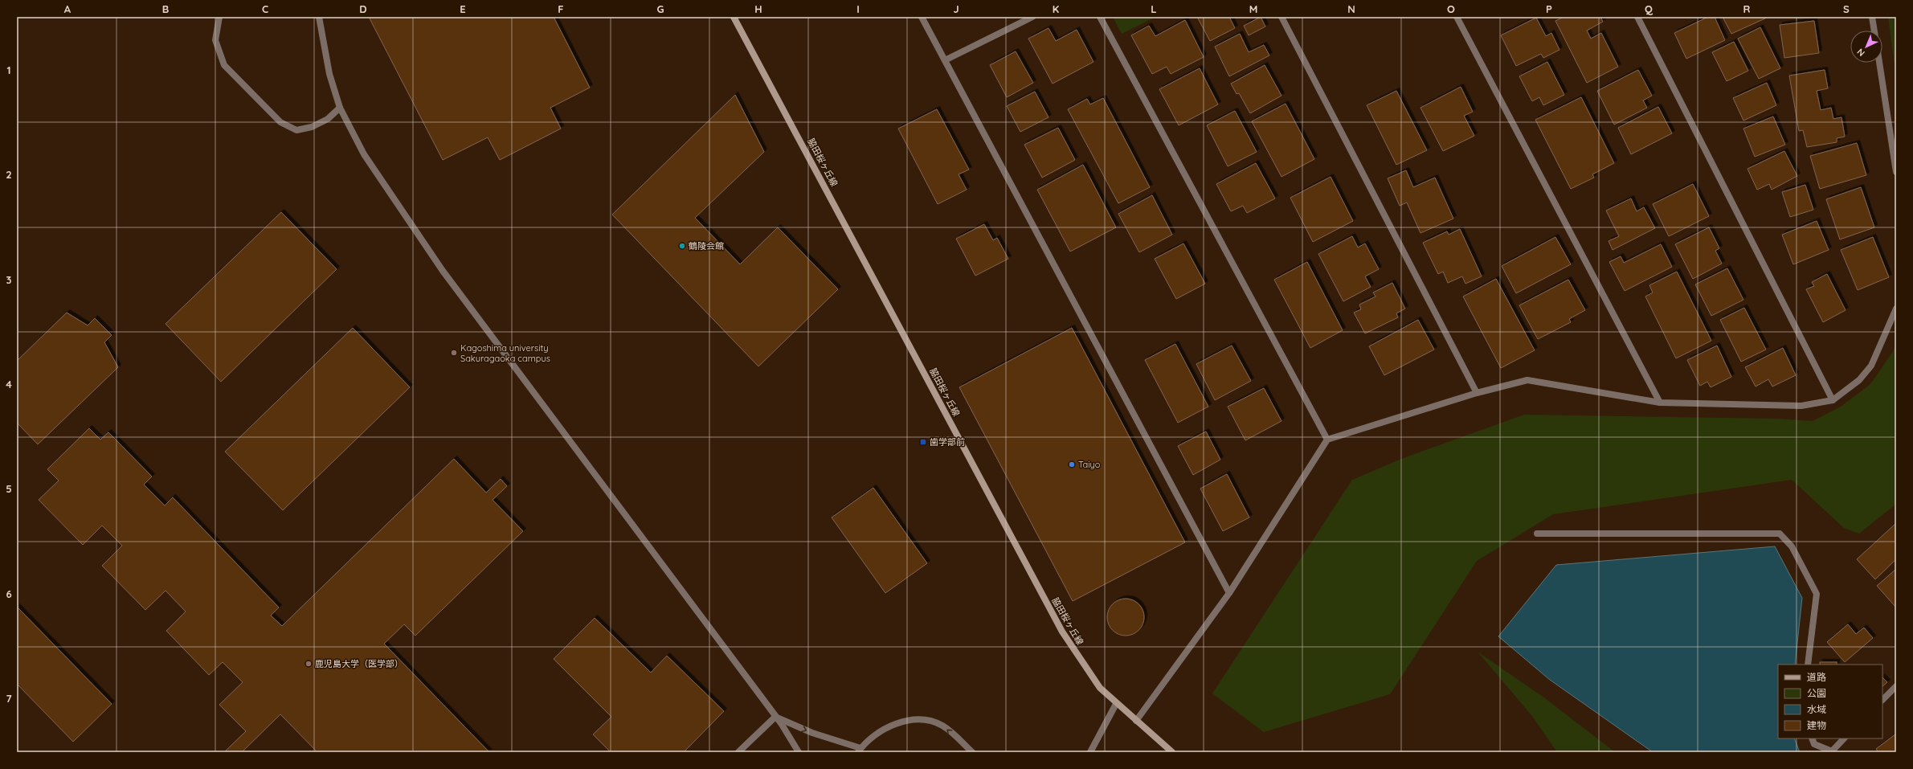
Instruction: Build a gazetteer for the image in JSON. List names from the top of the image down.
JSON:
{
  "streets": {
    "street": ["脇田桜ヶ丘線"]
  },
  "places": {
    "other": [
      "鶴陵会館",
      "Kagoshima university Sakuragaoka campus",
      "Taiyo",
      "鹿児島大学（医学部）"
    ],
    "transit": ["歯学部前"]
  },
  "legend": [
    "道路",
    "公園",
    "水域",
    "建物"
  ],
  "north": "bottom left",
  "grid": {
    "columns": [
      "A",
      "B",
      "C",
      "D",
      "E",
      "F",
      "G",
      "H",
      "I",
      "J",
      "K",
      "L",
      "M",
      "N",
      "O",
      "P",
      "Q",
      "R",
      "S"
    ],
    "rows": [
      "1",
      "2",
      "3",
      "4",
      "5",
      "6",
      "7"
    ]
  }
}
